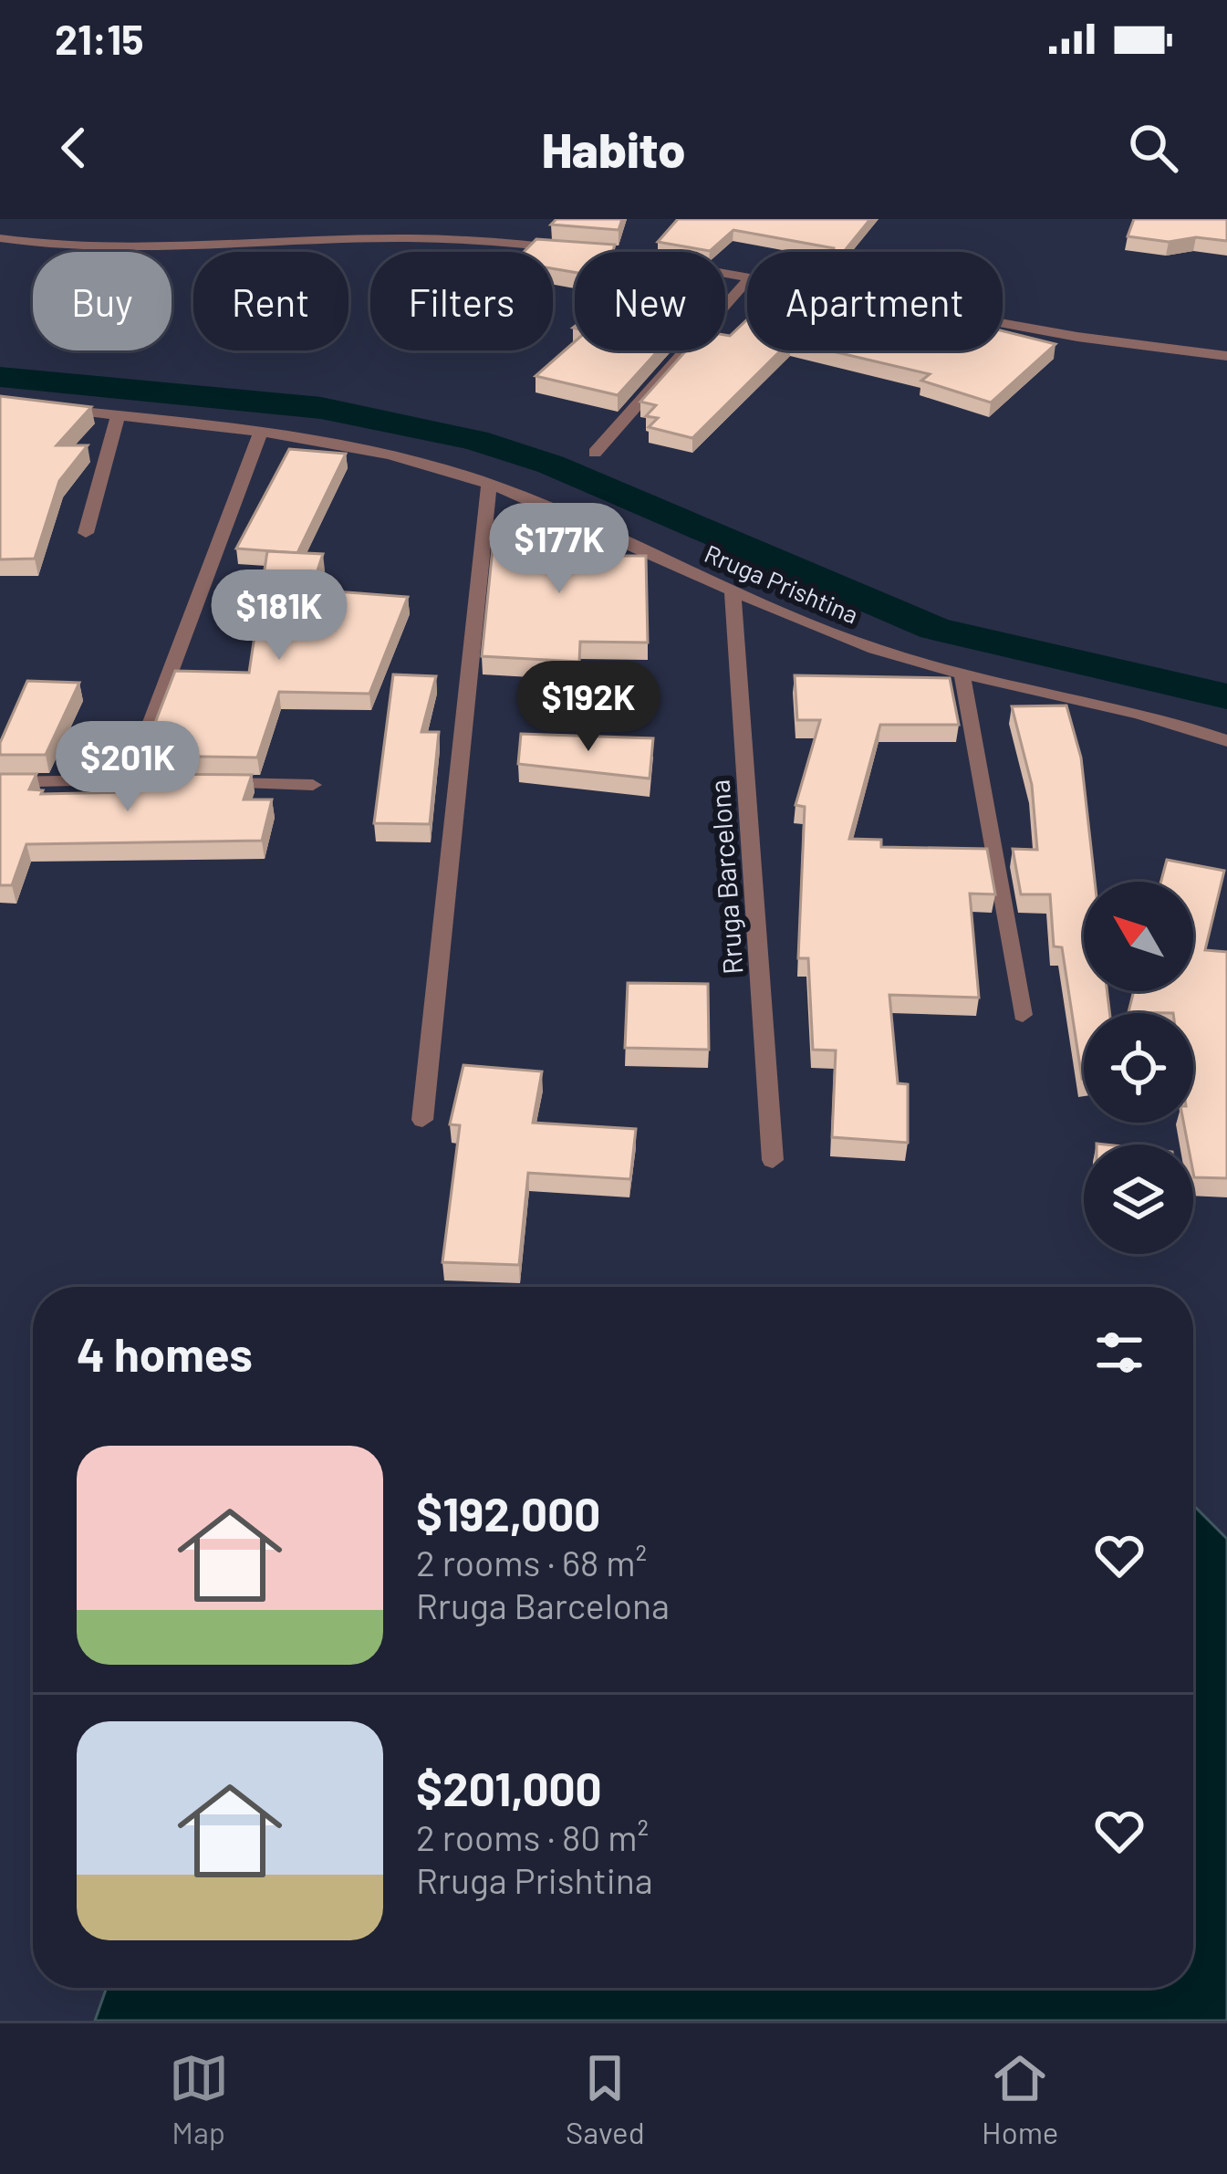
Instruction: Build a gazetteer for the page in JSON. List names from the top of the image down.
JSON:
{
  "streets": {
    "street": ["Rruga Prishtina", "Rruga Barcelona"]
  },
  "crossings": [
    ["Rruga Prishtina", "Rruga Barcelona"]
  ],
  "north": "top left",
  "page": {
    "status": "21:15",
    "header": "Habito",
    "chip": [
      "Buy",
      "Rent",
      "Filters",
      "New",
      "Apartment"
    ],
    "price": [
      "$177K",
      "$181K",
      "$192K",
      "$201K"
    ],
    "heading": "4 homes",
    "list": [
      {
        "name": "$192,000",
        "note": "2 rooms · 68 m² · Rruga Barcelona"
      },
      {
        "name": "$201,000",
        "note": "2 rooms · 80 m² · Rruga Prishtina"
      }
    ],
    "tabs": ["Map", "Saved", "Home"]
  }
}
